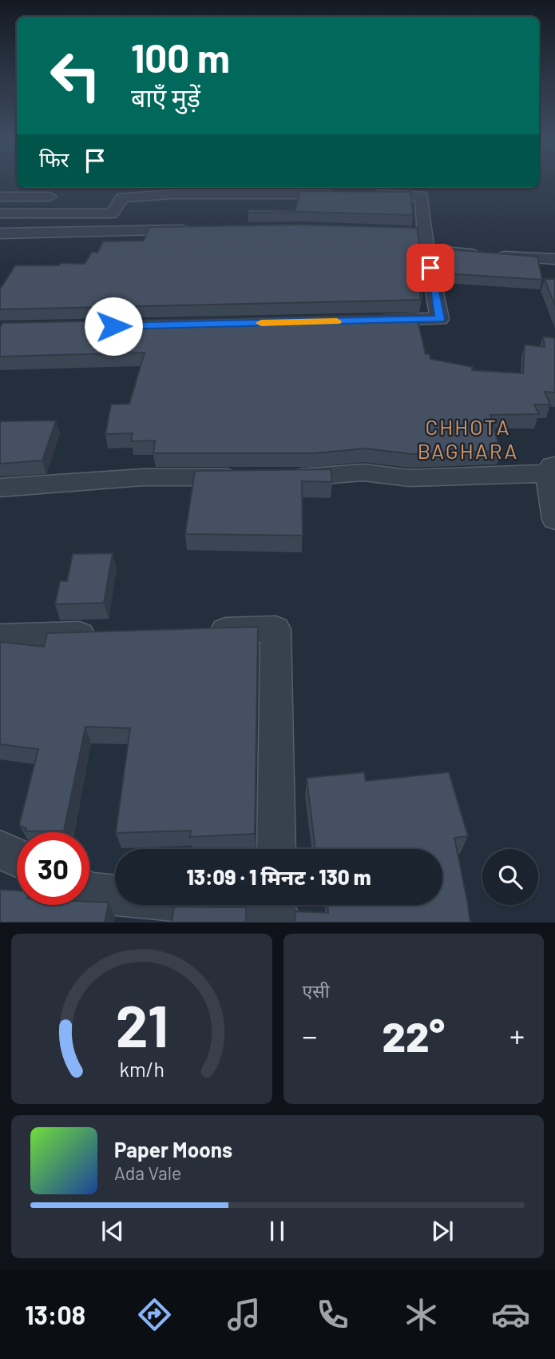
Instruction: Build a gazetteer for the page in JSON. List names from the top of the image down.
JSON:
{
  "districts": ["CHHOTA BAGHARA"],
  "page": {
    "turn": ["100 m", "बाएँ मुड़ें"],
    "then": "फिर",
    "limit": "30",
    "trip": "13:09 · 1 मिनट · 130 m",
    "tile": "एसी",
    "heat": ["−", "22°", "+"],
    "song": ["Paper Moons", "Ada Vale"],
    "tabs": "13:08",
    "gauge": ["21", "km/h"]
  }
}
